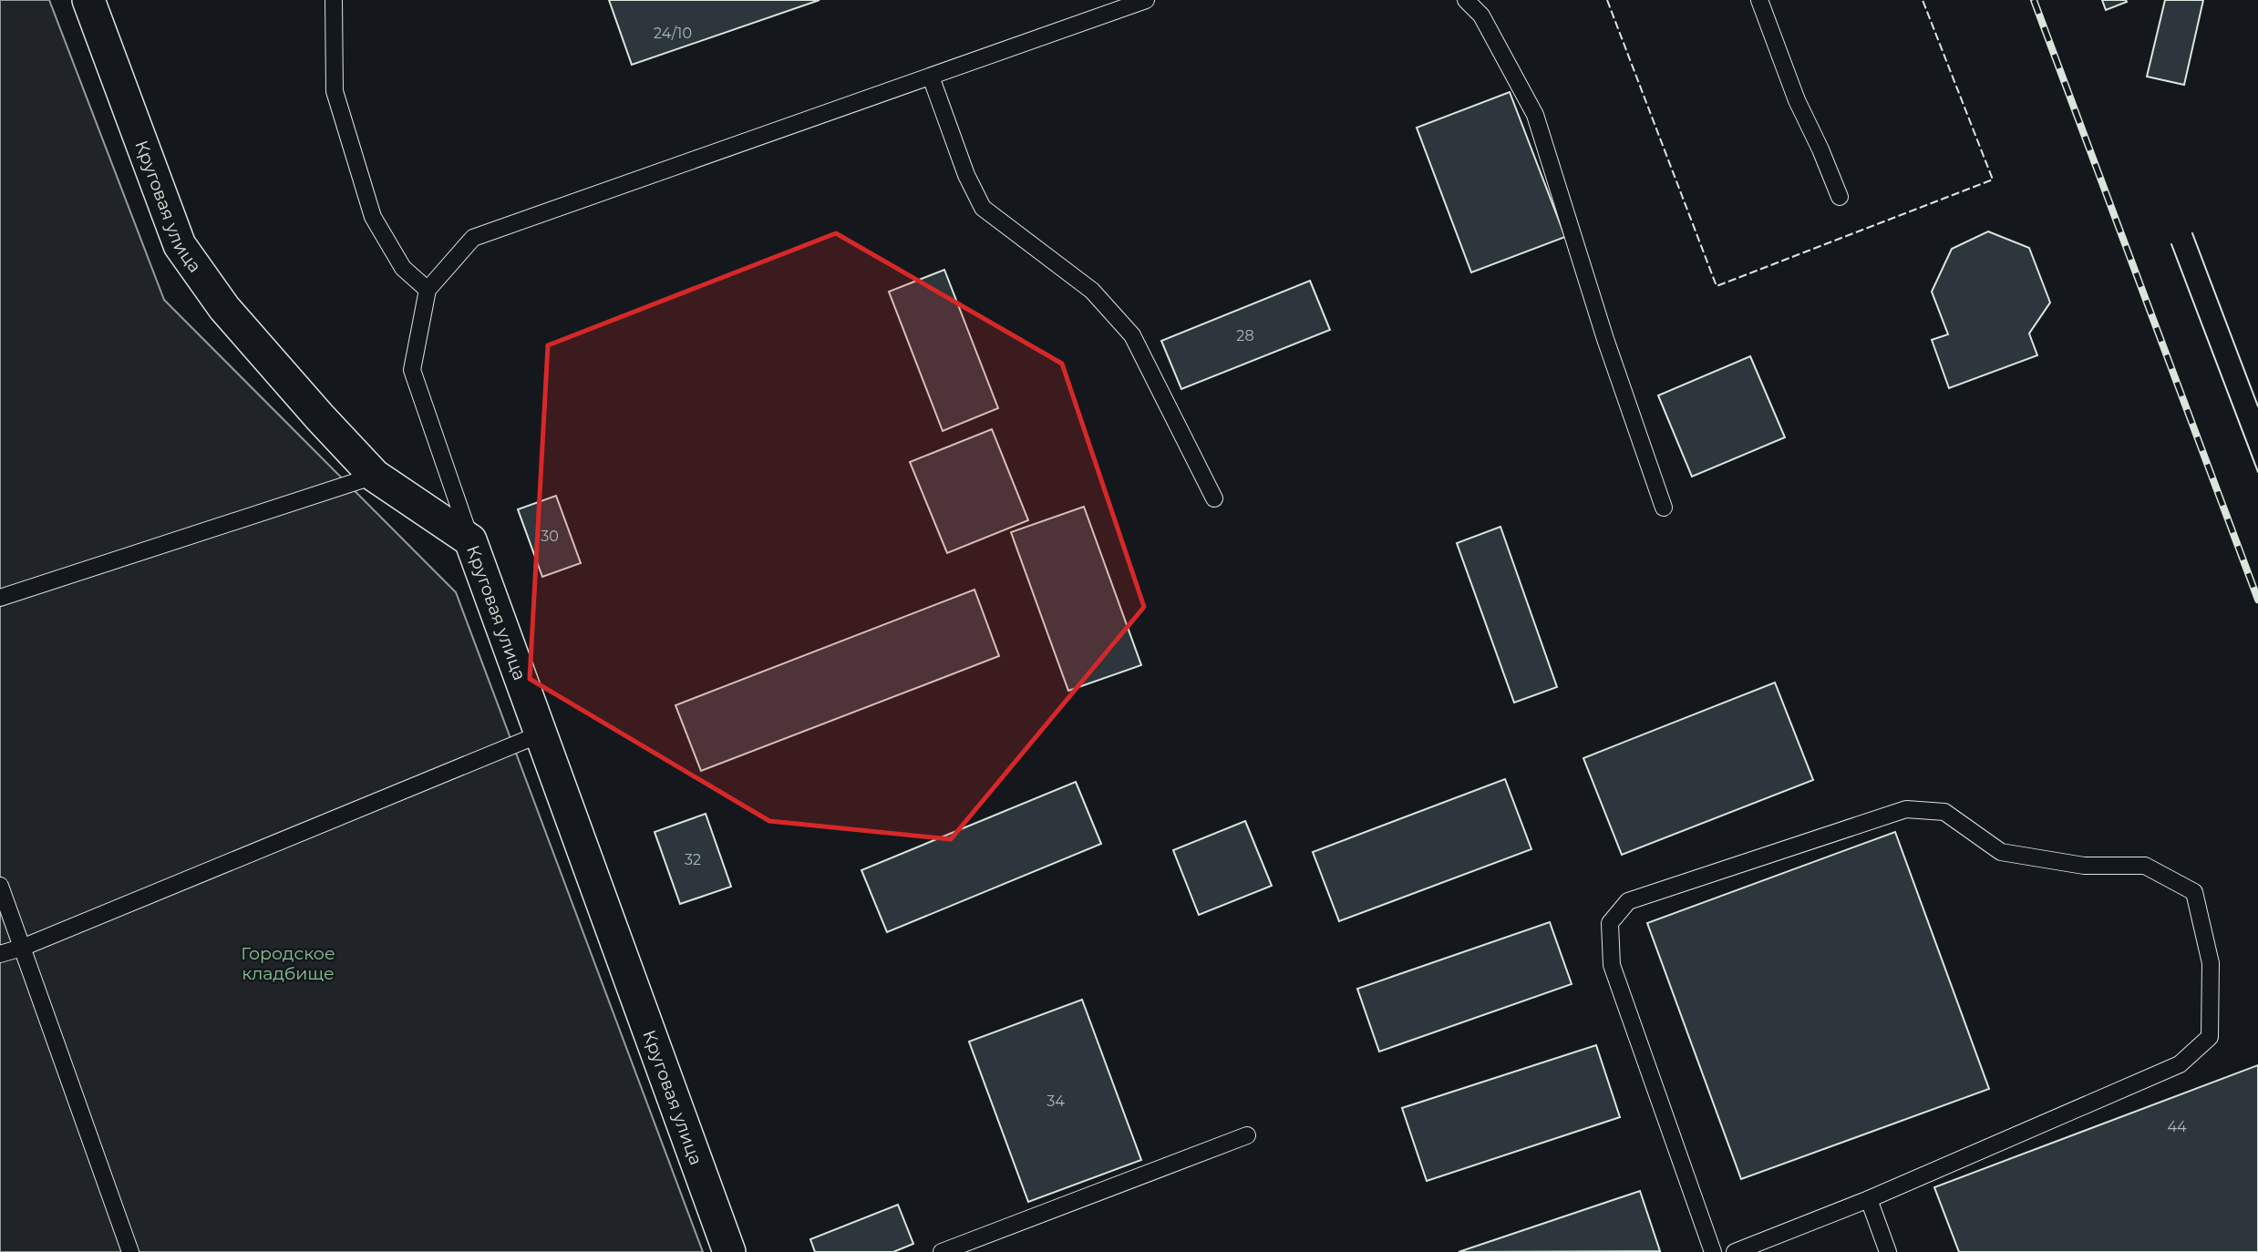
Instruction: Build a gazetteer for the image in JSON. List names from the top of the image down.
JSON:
{
  "streets": {
    "street": ["Круговая улица"]
  },
  "parks": ["Городское кладбище"],
  "house_numbers": [
    "24/10",
    "28",
    "30",
    "32",
    "34",
    "44"
  ]
}
